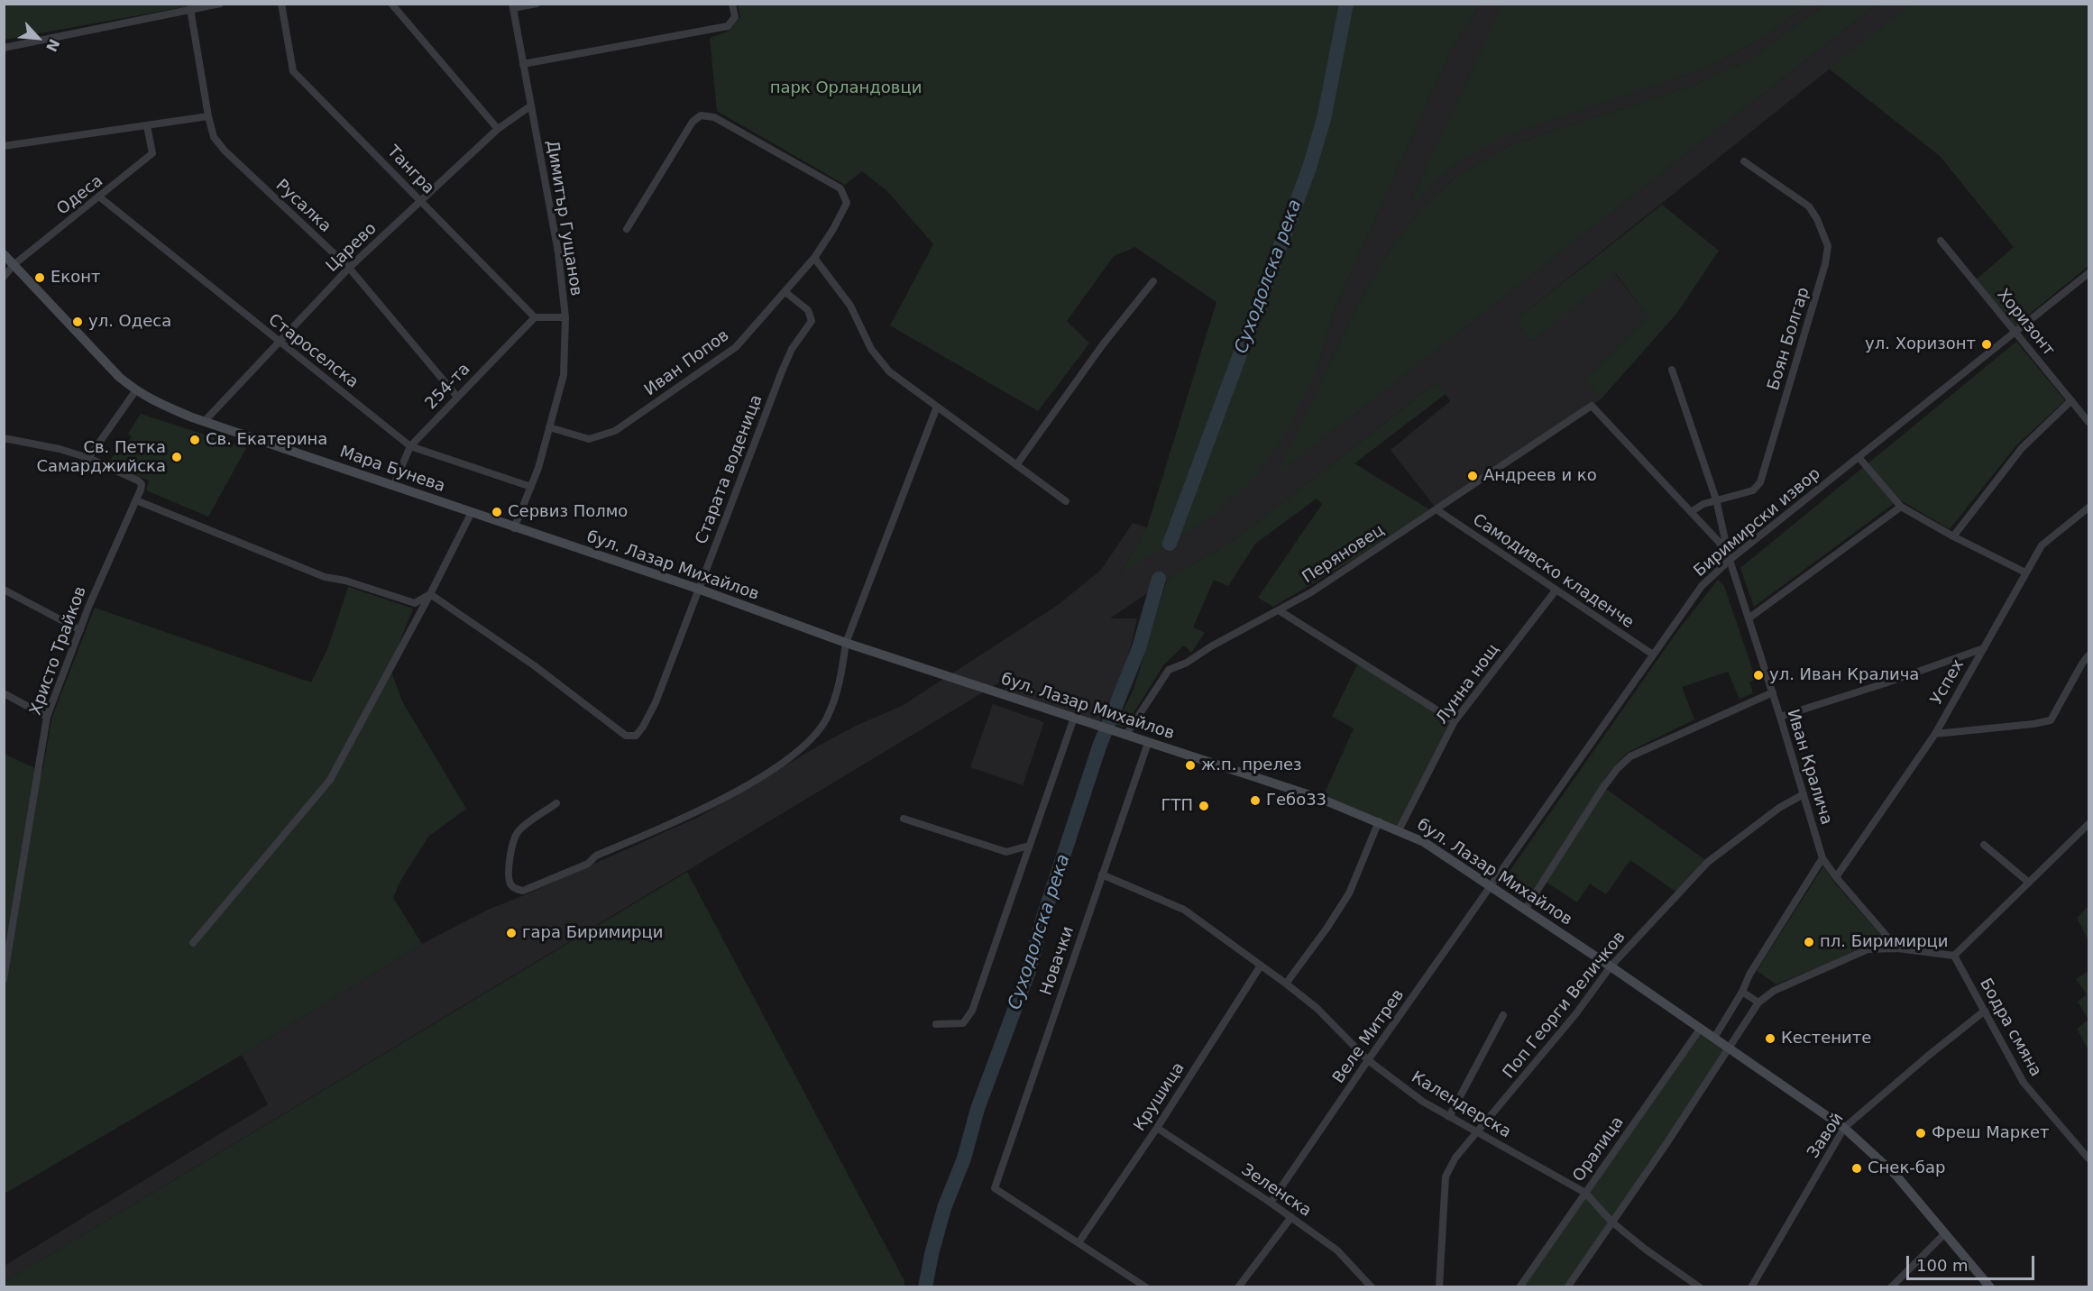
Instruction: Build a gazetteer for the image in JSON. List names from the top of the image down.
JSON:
{
  "streets": {
    "street": [
      "Тангра",
      "Одеса",
      "Русалка",
      "Димитър Гущанов",
      "Царево",
      "Хоризонт",
      "Боян Болгар",
      "Староселска",
      "Иван Попов",
      "254-та",
      "Мара Бунева",
      "Старата воденица",
      "Биримирски извор",
      "Перяновец",
      "бул. Лазар Михайлов",
      "Самодивско кладенче",
      "Христо Трайков",
      "Успех",
      "Лунна нощ",
      "Иван Кралича",
      "Новачки",
      "Поп Георги Величков",
      "Бодра смяна",
      "Веле Митрев",
      "Крушица",
      "Календерска",
      "Завой",
      "Оралица",
      "Зеленска"
    ]
  },
  "crossings": [
    ["Тангра", "Царево"],
    ["Тангра", "254-та"],
    ["Одеса", "Староселска"],
    ["Одеса", "Мара Бунева"],
    ["Русалка", "Царево"],
    ["Русалка", "254-та"],
    ["Димитър Гущанов", "Царево"],
    ["Димитър Гущанов", "Староселска"],
    ["Димитър Гущанов", "Иван Попов"],
    ["Димитър Гущанов", "Мара Бунева"],
    ["Димитър Гущанов", "бул. Лазар Михайлов"],
    ["Царево", "Староселска"],
    ["Царево", "Мара Бунева"],
    ["Хоризонт", "Биримирски извор"],
    ["Боян Болгар", "Иван Кралича"],
    ["Староселска", "254-та"],
    ["Иван Попов", "Старата воденица"],
    ["254-та", "Мара Бунева"],
    ["Мара Бунева", "бул. Лазар Михайлов"],
    ["Старата воденица", "бул. Лазар Михайлов"],
    ["Биримирски извор", "бул. Лазар Михайлов"],
    ["Биримирски извор", "Самодивско кладенче"],
    ["Биримирски извор", "Иван Кралича"],
    ["Биримирски извор", "Веле Митрев"],
    ["Перяновец", "бул. Лазар Михайлов"],
    ["Перяновец", "Самодивско кладенче"],
    ["Перяновец", "Иван Кралича"],
    ["бул. Лазар Михайлов", "Лунна нощ"],
    ["бул. Лазар Михайлов", "Новачки"],
    ["бул. Лазар Михайлов", "Поп Георги Величков"],
    ["бул. Лазар Михайлов", "Веле Митрев"],
    ["бул. Лазар Михайлов", "Завой"],
    ["бул. Лазар Михайлов", "Оралица"],
    ["Самодивско кладенче", "Лунна нощ"],
    ["Успех", "Иван Кралича"],
    ["Иван Кралича", "Поп Георги Величков"],
    ["Новачки", "Крушица"],
    ["Новачки", "Календерска"],
    ["Поп Георги Величков", "Календерска"],
    ["Бодра смяна", "Завой"],
    ["Веле Митрев", "Календерска"],
    ["Веле Митрев", "Зеленска"],
    ["Крушица", "Календерска"],
    ["Крушица", "Зеленска"],
    ["Календерска", "Оралица"]
  ],
  "water": ["Суходолска река"],
  "parks": ["парк Орландовци"],
  "places": [
    "Еконт",
    "ул. Одеса",
    "ул. Хоризонт",
    "Св. Екатерина",
    "Св. Петка Самарджийска",
    "Андреев и ко",
    "Сервиз Полмо",
    "ул. Иван Кралича",
    "ж.п. прелез",
    "Гебо33",
    "ГТП",
    "гара Биримирци",
    "пл. Биримирци",
    "Кестените",
    "Фреш Маркет",
    "Снек-бар"
  ],
  "scale_bar": "100 m",
  "north": "bottom right"
}
